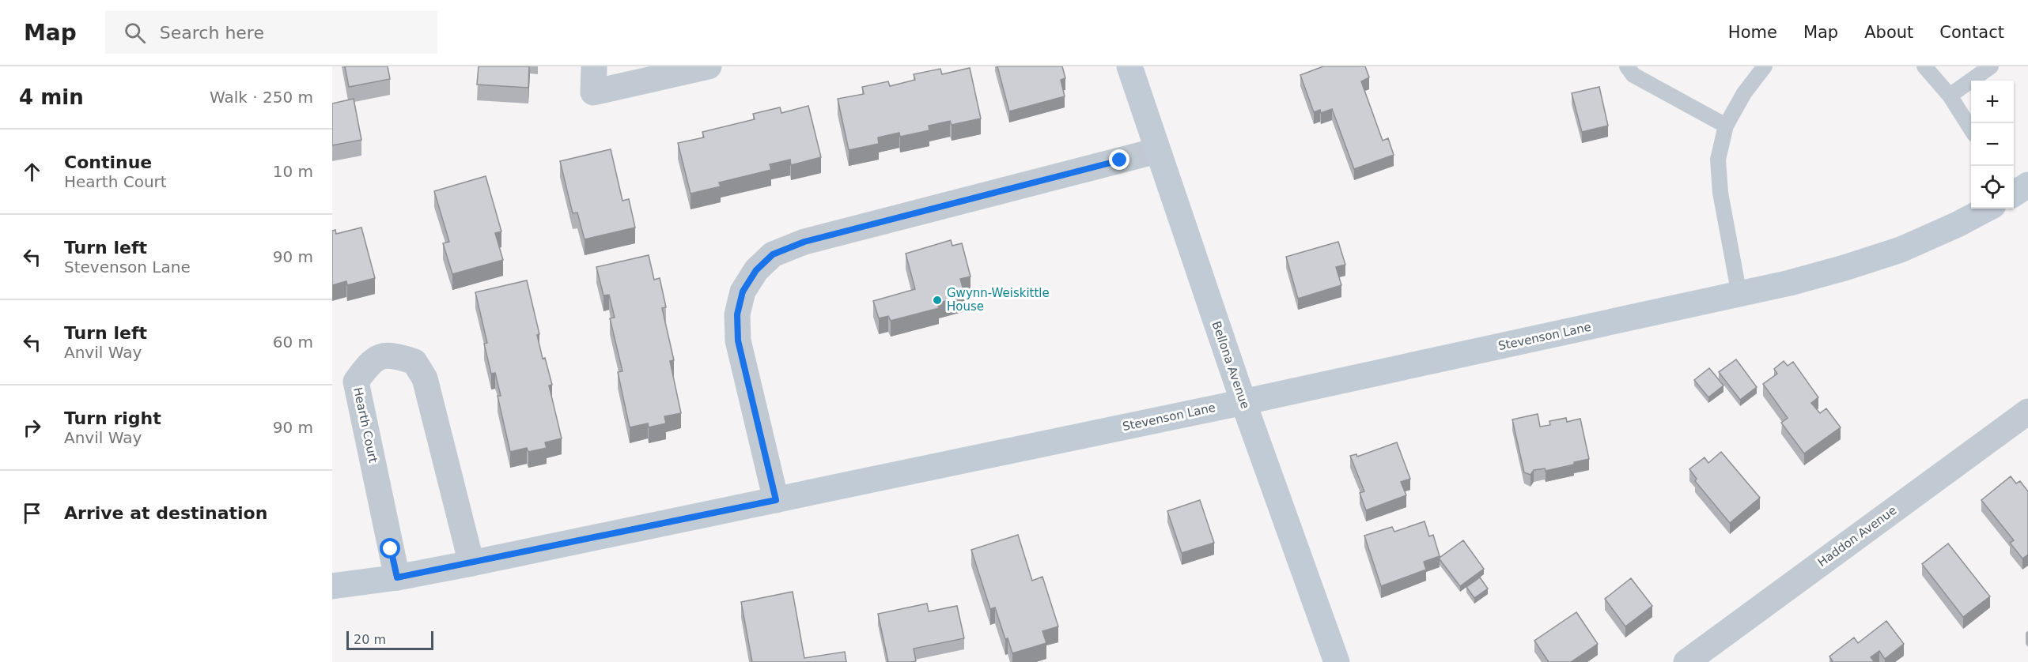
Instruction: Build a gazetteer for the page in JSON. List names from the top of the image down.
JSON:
{
  "streets": {
    "street": [
      "Stevenson Lane",
      "Bellona Avenue",
      "Hearth Court",
      "Haddon Avenue"
    ]
  },
  "crossings": [
    ["Stevenson Lane", "Bellona Avenue"],
    ["Stevenson Lane", "Hearth Court"]
  ],
  "places": ["Gwynn-Weiskittle House"],
  "scale_bar": "20 m",
  "page": {
    "header": "Map",
    "search": "Search here",
    "nav": [
      "Home",
      "Map",
      "About",
      "Contact"
    ],
    "heading": ["4 min", "Walk · 250 m"],
    "map_buttons": ["+", "−"],
    "list": [
      ["Continue", "Hearth Court", "10 m"],
      ["Turn left", "Stevenson Lane", "90 m"],
      ["Turn left", "Anvil Way", "60 m"],
      ["Turn right", "Anvil Way", "90 m"],
      "Arrive at destination"
    ],
    "scale": "20 m"
  }
}
